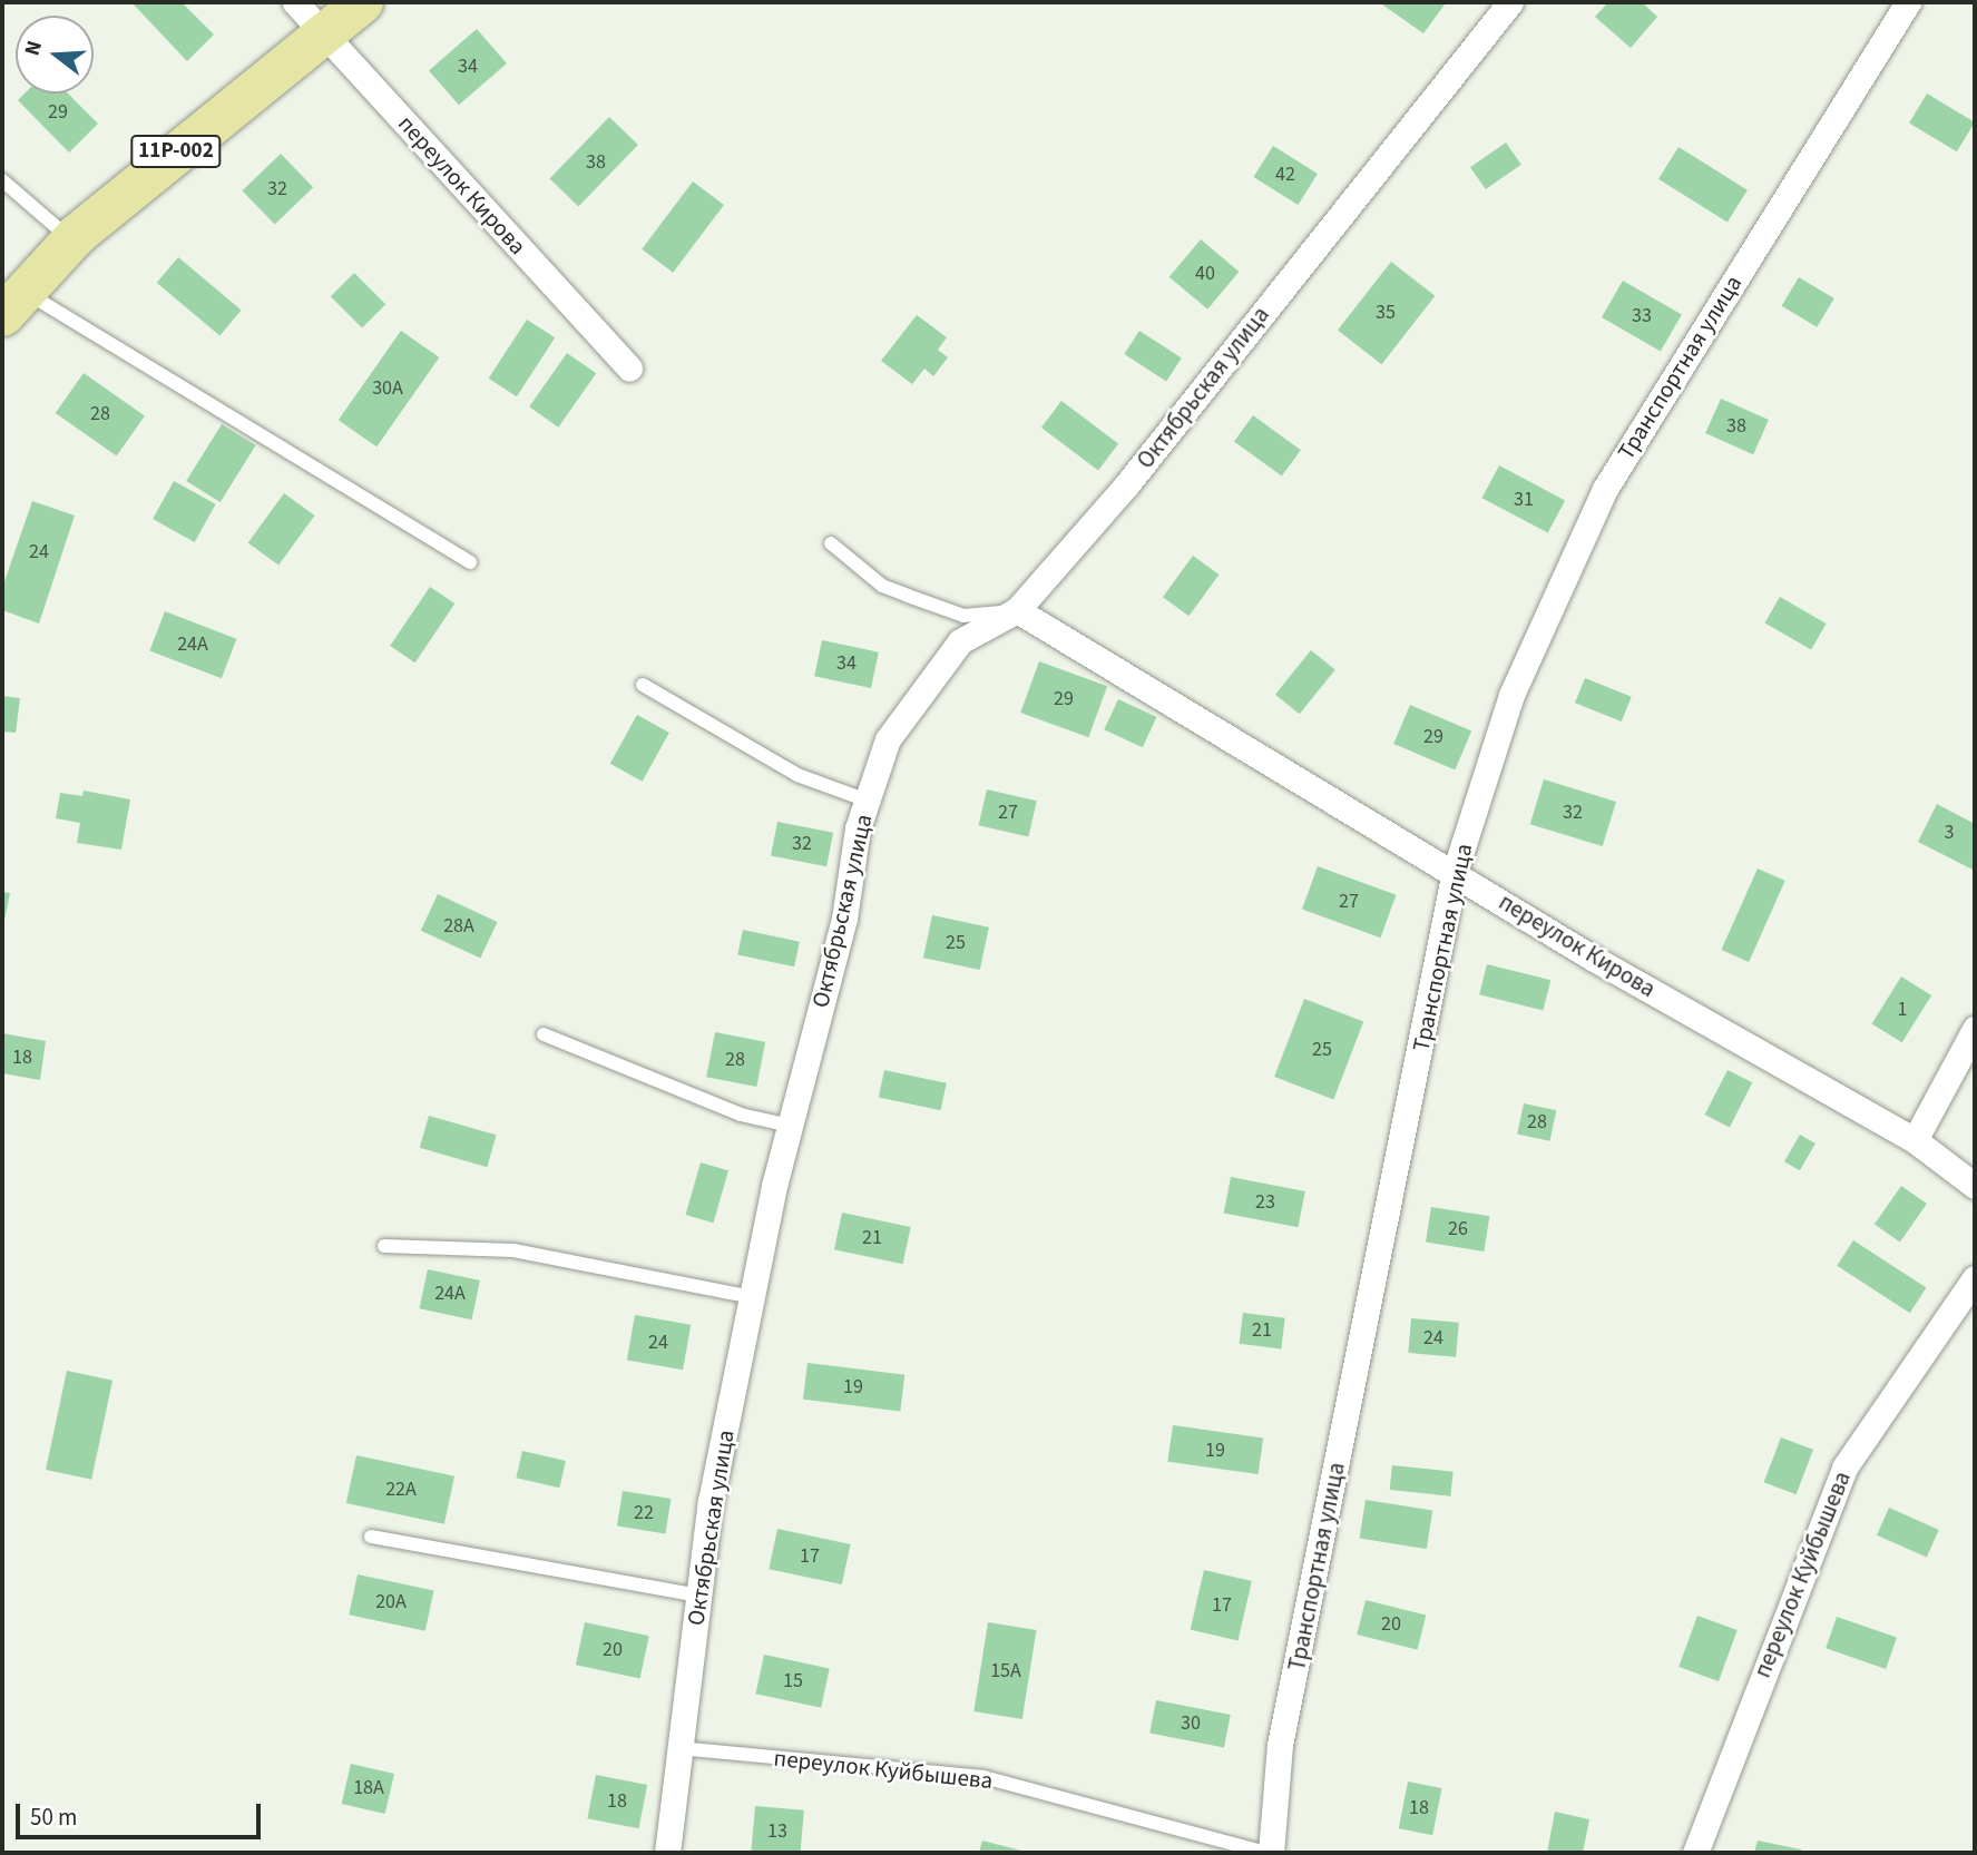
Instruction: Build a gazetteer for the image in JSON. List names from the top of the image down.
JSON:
{
  "streets": {
    "main road": ["11Р-002"],
    "street": [
      "переулок Кирова",
      "Транспортная улица",
      "Октябрьская улица",
      "переулок Куйбышева"
    ]
  },
  "crossings": [
    ["11Р-002", "переулок Кирова"],
    ["переулок Кирова", "Транспортная улица"],
    ["переулок Кирова", "Октябрьская улица"],
    ["Транспортная улица", "переулок Куйбышева"],
    ["Октябрьская улица", "переулок Куйбышева"]
  ],
  "house_numbers": [
    "34",
    "29",
    "38",
    "42",
    "32",
    "40",
    "35",
    "33",
    "30А",
    "28",
    "38",
    "31",
    "24",
    "24А",
    "34",
    "29",
    "29",
    "27",
    "32",
    "3",
    "32",
    "27",
    "28А",
    "25",
    "1",
    "25",
    "18",
    "28",
    "28",
    "23",
    "26",
    "21",
    "24А",
    "21",
    "24",
    "24",
    "19",
    "19",
    "22А",
    "22",
    "17",
    "20А",
    "17",
    "20",
    "20",
    "15А",
    "15",
    "30",
    "18А",
    "18",
    "18",
    "13"
  ],
  "scale_bar": "50 m",
  "north": "left"
}
